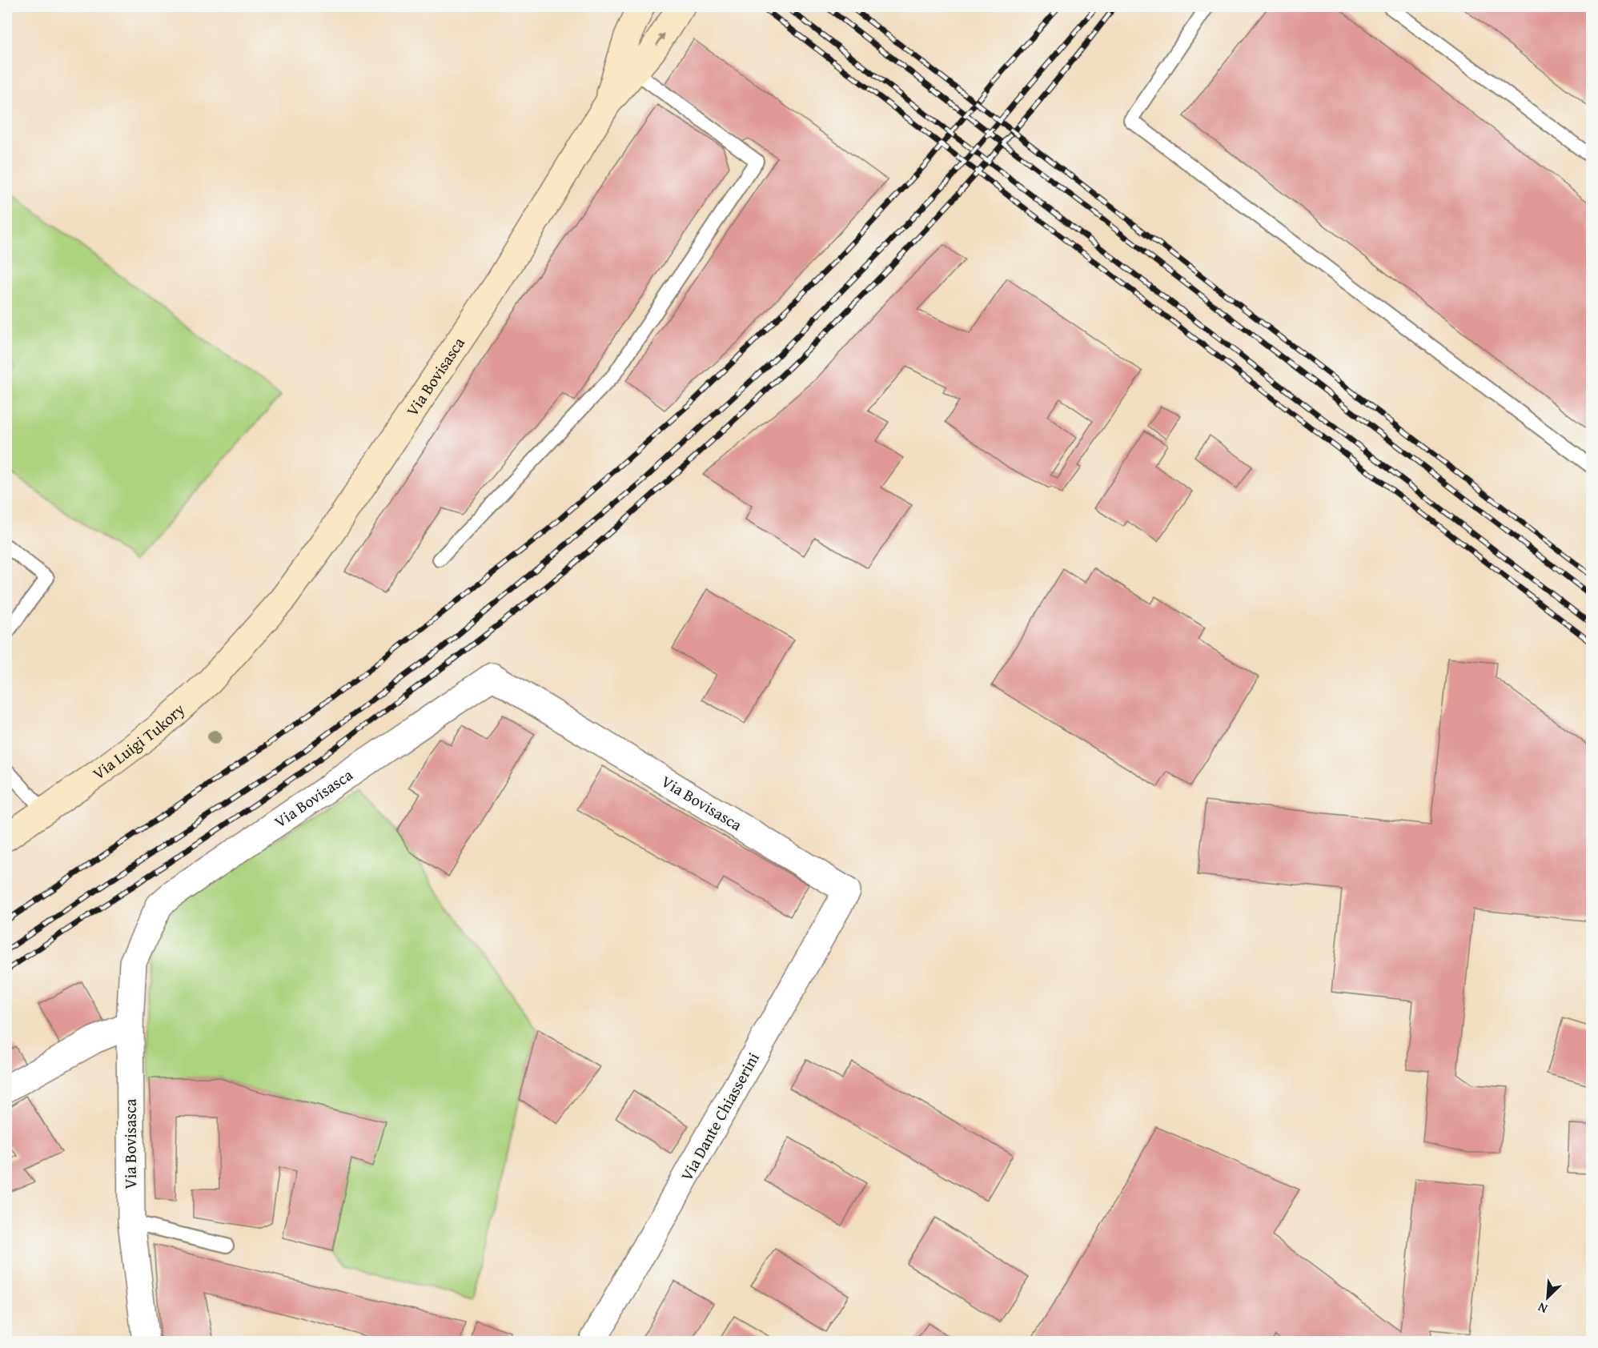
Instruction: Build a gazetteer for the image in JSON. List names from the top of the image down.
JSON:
{
  "streets": {
    "street": ["Via Bovisasca", "Via Luigi Tukory", "Via Dante Chiasserini"]
  },
  "crossings": [
    ["Via Bovisasca", "Via Luigi Tukory"],
    ["Via Bovisasca", "Via Dante Chiasserini"]
  ],
  "north": "bottom left"
}
